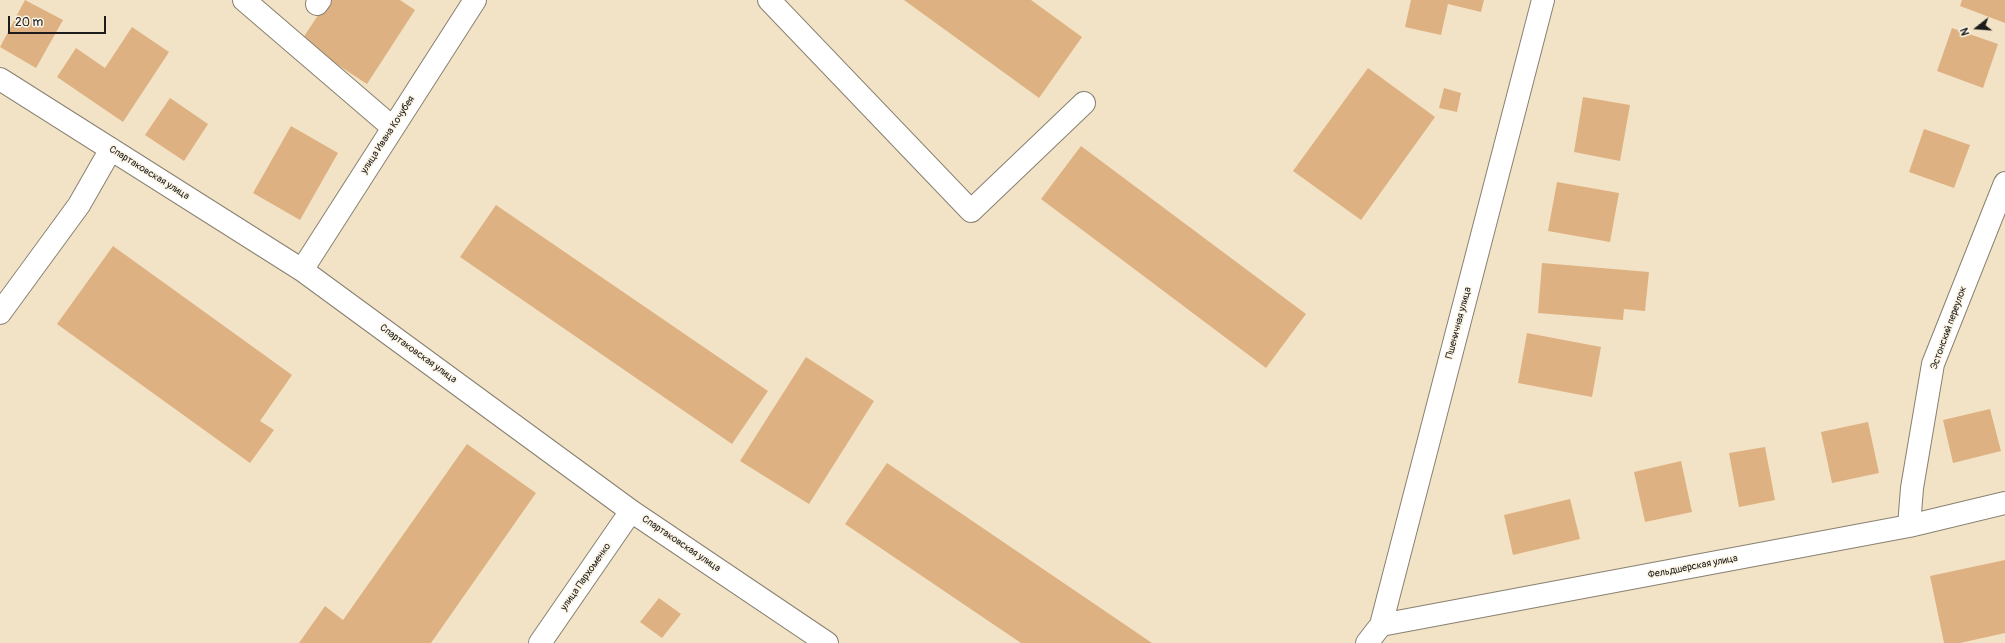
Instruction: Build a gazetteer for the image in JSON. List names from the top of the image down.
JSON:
{
  "streets": {
    "street": [
      "улица Ивана Кочубея",
      "Спартаковская улица",
      "Пшеничная улица",
      "Эстонский переулок",
      "Фельдшерская улица",
      "улица Пархоменко"
    ]
  },
  "crossings": [
    ["улица Ивана Кочубея", "Спартаковская улица"],
    ["Спартаковская улица", "улица Пархоменко"],
    ["Пшеничная улица", "Фельдшерская улица"],
    ["Эстонский переулок", "Фельдшерская улица"]
  ],
  "scale_bar": "20 m",
  "north": "left"
}
